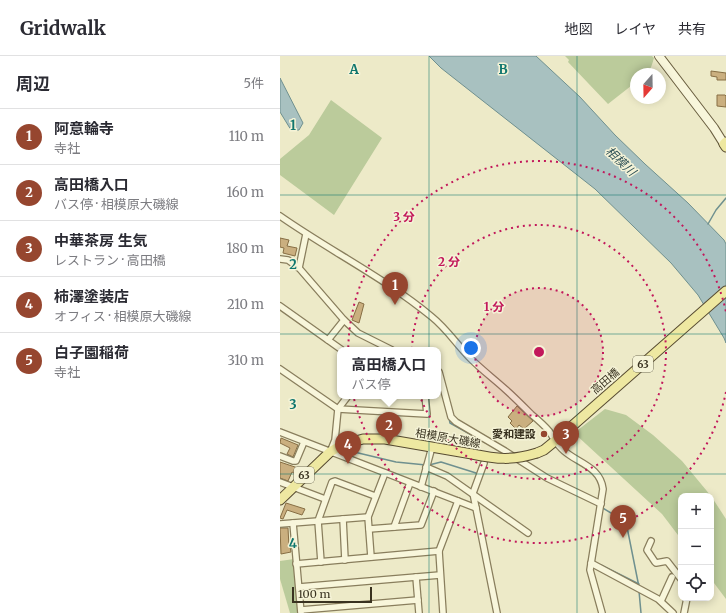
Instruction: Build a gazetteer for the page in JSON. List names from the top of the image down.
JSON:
{
  "streets": {
    "main road": ["63", "高田橋", "相模原大磯線"]
  },
  "crossings": [
    ["高田橋", "相模原大磯線"]
  ],
  "water": ["相模川"],
  "places": ["愛和建設"],
  "scale_bar": "100 m",
  "north": "bottom",
  "page": {
    "header": "Gridwalk",
    "nav": ["地図", "レイヤ", "共有"],
    "heading": ["周辺", "5件"],
    "list": [
      {
        "mark": "1",
        "name": "阿意輪寺",
        "note": "寺社",
        "value": "110 m"
      },
      {
        "mark": "2",
        "name": "高田橋入口",
        "note": "バス停 · 相模原大磯線",
        "value": "160 m"
      },
      {
        "mark": "3",
        "name": "中華茶房 生気",
        "note": "レストラン · 高田橋",
        "value": "180 m"
      },
      {
        "mark": "4",
        "name": "柿澤塗装店",
        "note": "オフィス · 相模原大磯線",
        "value": "210 m"
      },
      {
        "mark": "5",
        "name": "白子園稲荷",
        "note": "寺社",
        "value": "310 m"
      }
    ],
    "pins": [
      "1",
      "2",
      "3",
      "4",
      "5"
    ],
    "popup": ["高田橋入口", "バス停"],
    "map_buttons": ["+", "−"],
    "scale": "100 m"
  },
  "grid": {
    "columns": ["A", "B"],
    "rows": [
      "1",
      "2",
      "3",
      "4"
    ]
  },
  "rings": ["3 分", "2 分", "1 分"]
}
